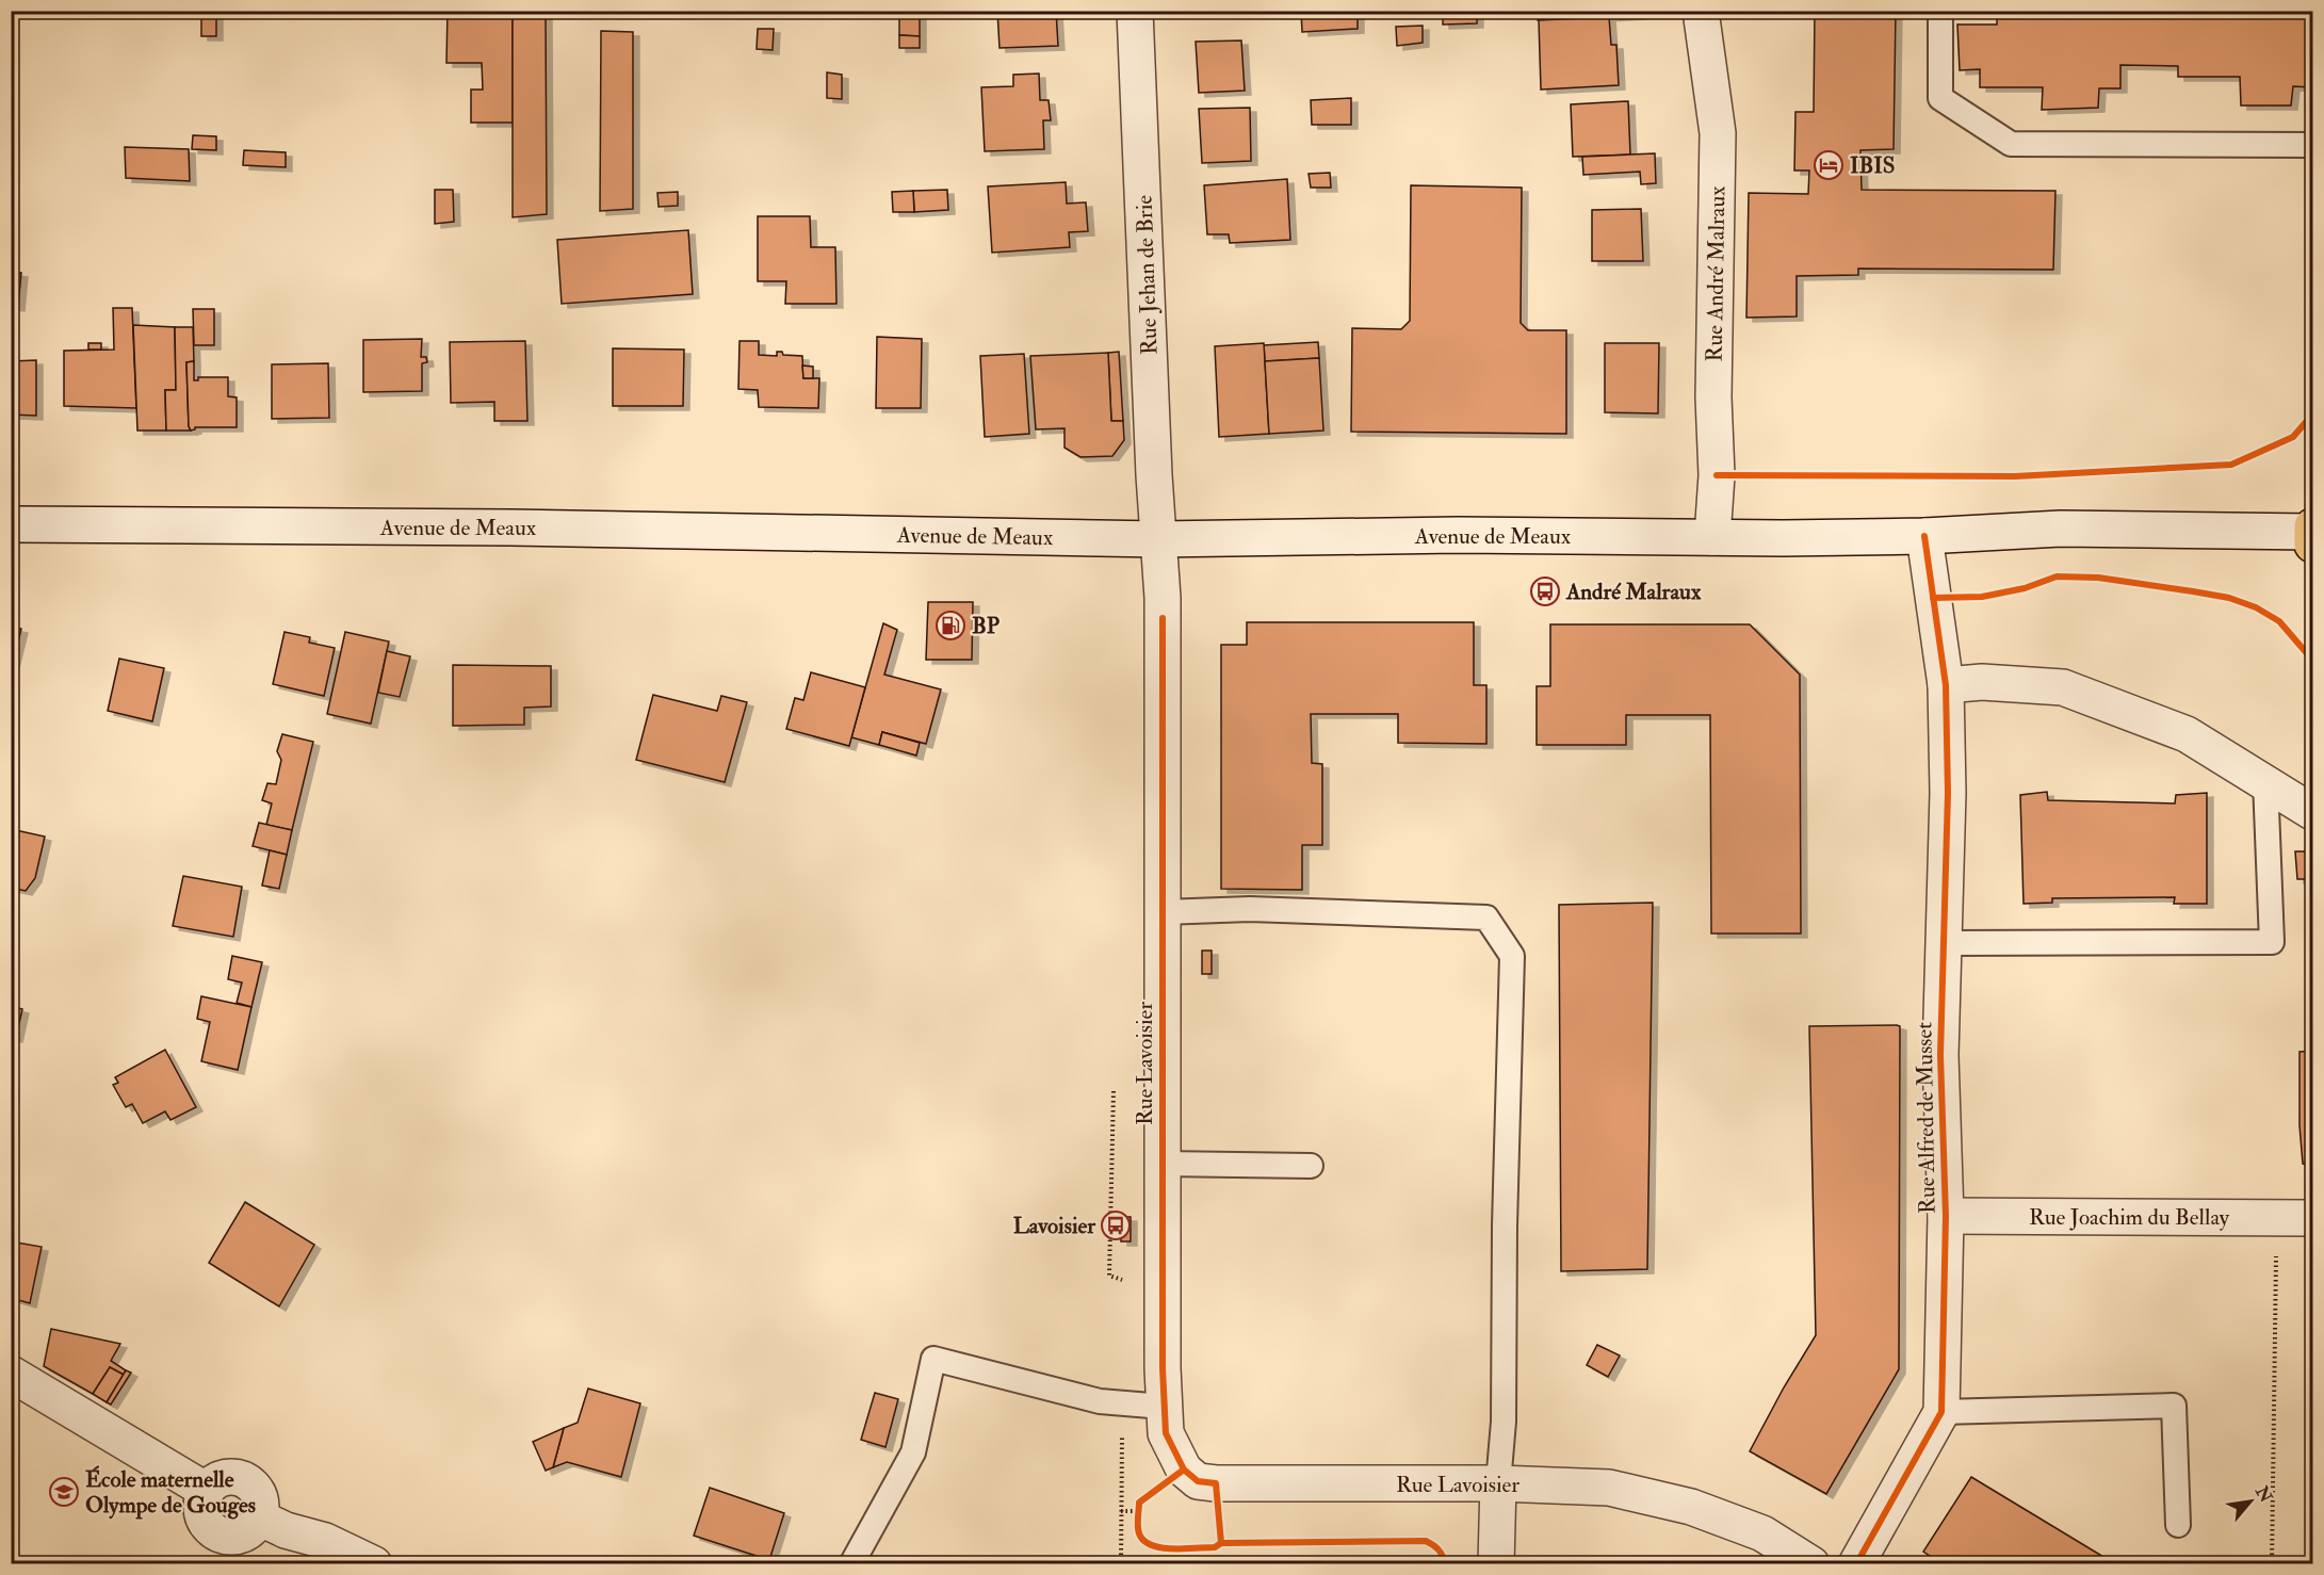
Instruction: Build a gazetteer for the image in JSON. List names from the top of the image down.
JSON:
{
  "streets": {
    "street": [
      "Rue André Malraux",
      "Rue Jehan de Brie",
      "Avenue de Meaux",
      "Rue Lavoisier",
      "Rue Alfred de Musset",
      "Rue Joachim du Bellay"
    ]
  },
  "crossings": [
    ["Rue André Malraux", "Avenue de Meaux"],
    ["Rue Jehan de Brie", "Avenue de Meaux"],
    ["Rue Jehan de Brie", "Rue Lavoisier"],
    ["Avenue de Meaux", "Rue Lavoisier"],
    ["Avenue de Meaux", "Rue Alfred de Musset"],
    ["Rue Alfred de Musset", "Rue Joachim du Bellay"]
  ],
  "places": {
    "hotel": ["IBIS"],
    "bus stop": ["André Malraux", "Lavoisier"],
    "fuel station": ["BP"],
    "school or university": ["École maternelle Olympe de Gouges"]
  },
  "north": "top right"
}
